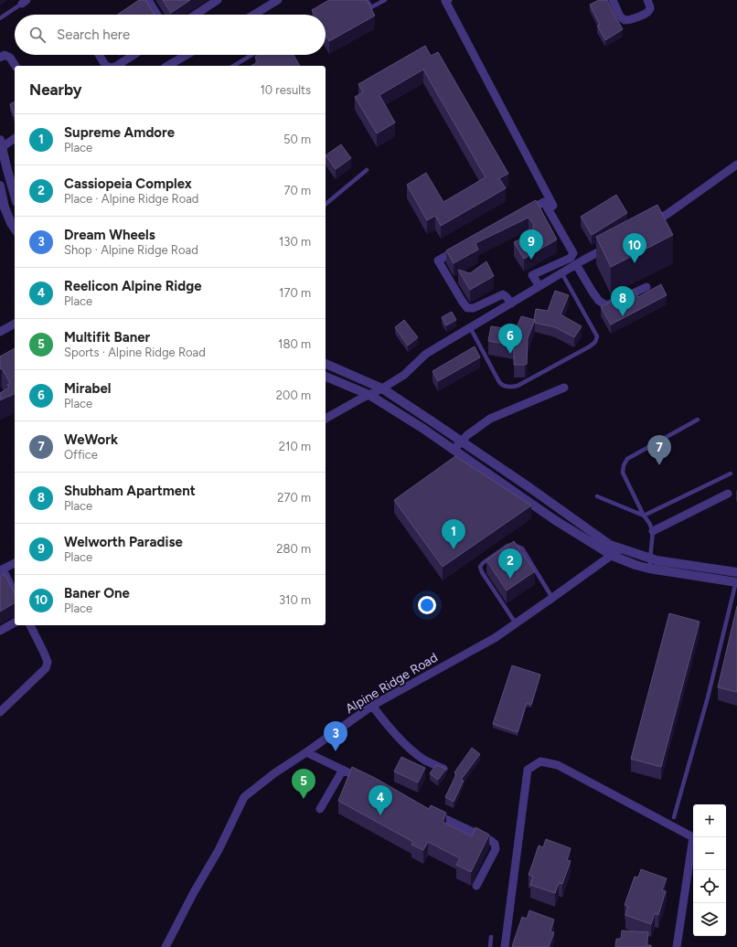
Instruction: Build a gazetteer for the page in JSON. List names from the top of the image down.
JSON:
{
  "streets": {
    "street": ["Alpine Ridge Road"]
  },
  "page": {
    "search": "Search here",
    "heading": ["Nearby", "10 results"],
    "list": [
      {
        "mark": "1",
        "name": "Supreme Amdore",
        "note": "Place",
        "value": "50 m"
      },
      {
        "mark": "2",
        "name": "Cassiopeia Complex",
        "note": "Place · Alpine Ridge Road",
        "value": "70 m"
      },
      {
        "mark": "3",
        "name": "Dream Wheels",
        "note": "Shop · Alpine Ridge Road",
        "value": "130 m"
      },
      {
        "mark": "4",
        "name": "Reelicon Alpine Ridge",
        "note": "Place",
        "value": "170 m"
      },
      {
        "mark": "5",
        "name": "Multifit Baner",
        "note": "Sports · Alpine Ridge Road",
        "value": "180 m"
      },
      {
        "mark": "6",
        "name": "Mirabel",
        "note": "Place",
        "value": "200 m"
      },
      {
        "mark": "7",
        "name": "WeWork",
        "note": "Office",
        "value": "210 m"
      },
      {
        "mark": "8",
        "name": "Shubham Apartment",
        "note": "Place",
        "value": "270 m"
      },
      {
        "mark": "9",
        "name": "Welworth Paradise",
        "note": "Place",
        "value": "280 m"
      },
      {
        "mark": "10",
        "name": "Baner One",
        "note": "Place",
        "value": "310 m"
      }
    ],
    "pins": [
      "9",
      "10",
      "8",
      "6",
      "7",
      "1",
      "2",
      "3",
      "5",
      "4"
    ],
    "map_buttons": ["+", "−"]
  }
}
